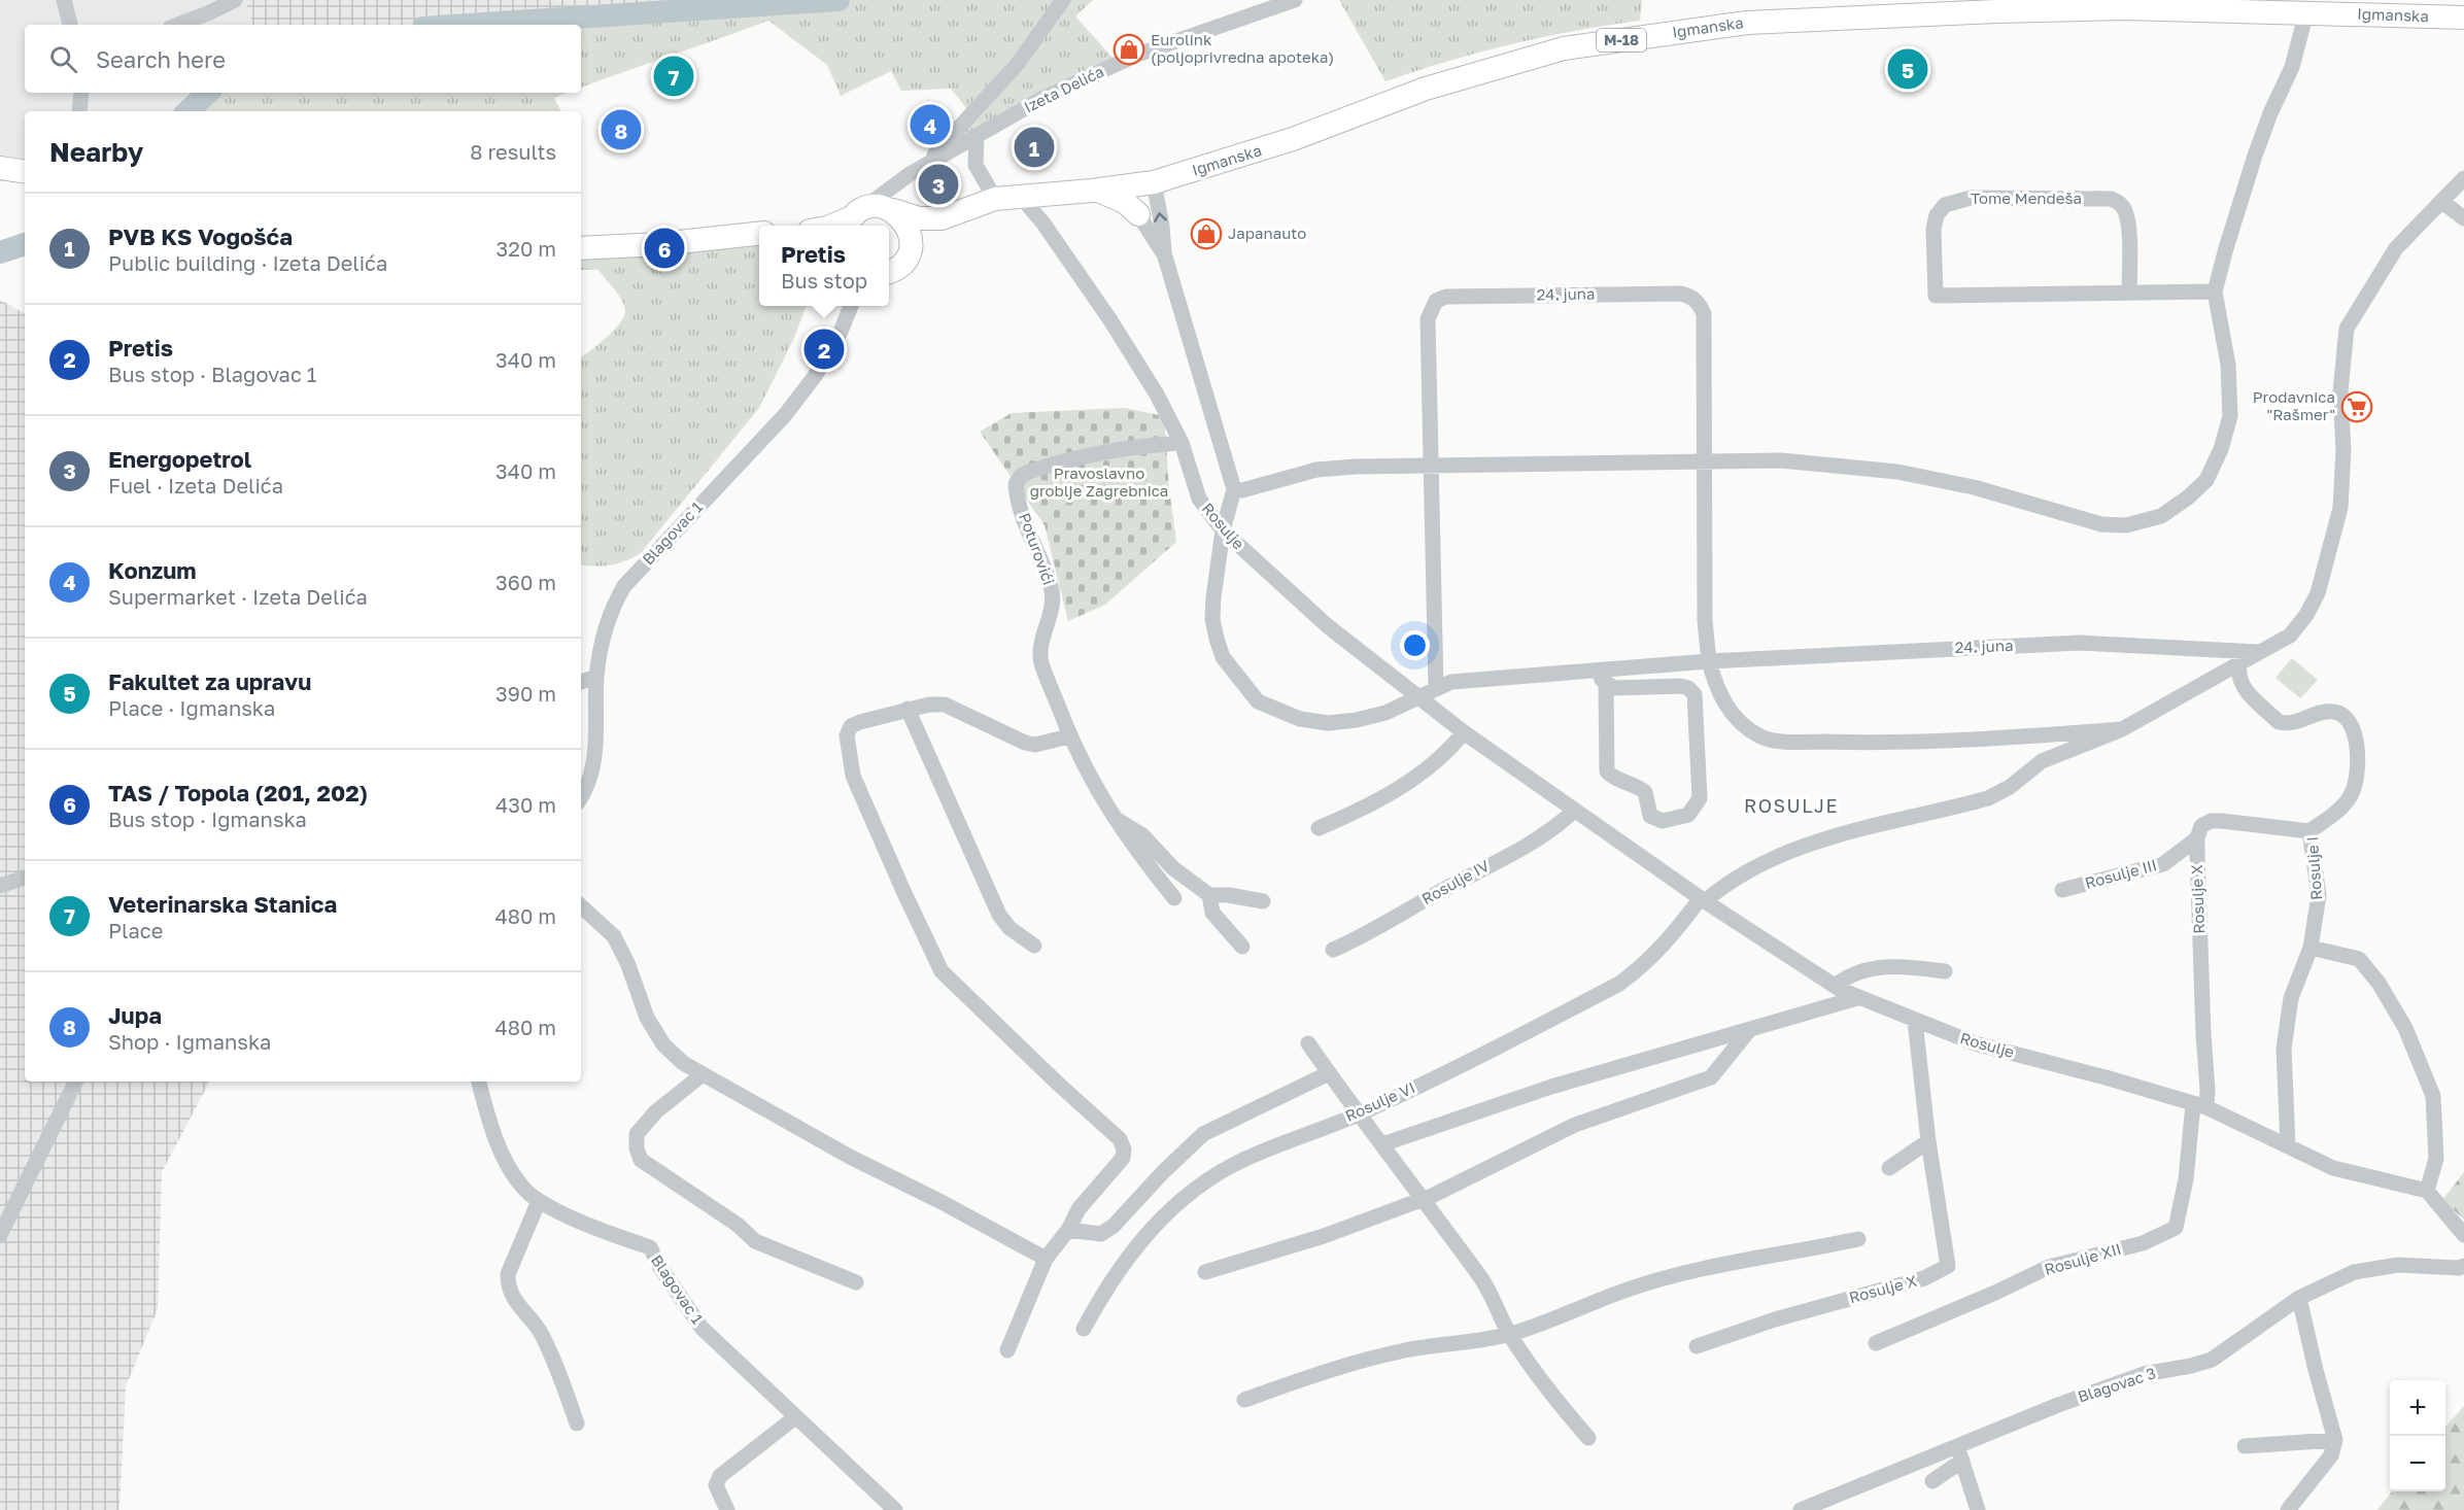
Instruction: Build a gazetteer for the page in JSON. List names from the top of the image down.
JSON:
{
  "streets": {
    "main road": ["Igmanska", "M-18"],
    "street": [
      "Izeta Delića",
      "Tome Mendeša",
      "24. juna",
      "Rosulje",
      "Blagovac 1",
      "Poturovići",
      "Rosulje I",
      "Rosulje III",
      "Rosulje IV",
      "Rosulje X",
      "Rosulje VI",
      "Rosulje XII",
      "Blagovac 3"
    ]
  },
  "crossings": [
    ["Igmanska", "M-18"],
    ["Igmanska", "Rosulje"],
    ["M-18", "Izeta Delića"],
    ["Rosulje", "Poturovići"],
    ["Rosulje", "Rosulje I"],
    ["Rosulje", "Rosulje IV"],
    ["Rosulje", "Rosulje X"],
    ["Rosulje", "Rosulje VI"],
    ["Rosulje", "Rosulje XII"],
    ["Rosulje I", "Rosulje III"],
    ["Rosulje III", "Rosulje X"],
    ["Rosulje X", "Rosulje XII"]
  ],
  "districts": ["ROSULJE"],
  "parks": ["Pravoslavno groblje Zagrebnica"],
  "places": {
    "shop": ["Eurolink (poljoprivredna apoteka)", "Japanauto"],
    "supermarket": ["Prodavnica \"Rašmer\""]
  },
  "page": {
    "search": "Search here",
    "pins": [
      "5",
      "7",
      "4",
      "8",
      "1",
      "3",
      "6",
      "2"
    ],
    "heading": ["Nearby", "8 results"],
    "list": [
      {
        "mark": "1",
        "name": "PVB KS Vogošća",
        "note": "Public building · Izeta Delića",
        "value": "320 m"
      },
      {
        "mark": "2",
        "name": "Pretis",
        "note": "Bus stop · Blagovac 1",
        "value": "340 m"
      },
      {
        "mark": "3",
        "name": "Energopetrol",
        "note": "Fuel · Izeta Delića",
        "value": "340 m"
      },
      {
        "mark": "4",
        "name": "Konzum",
        "note": "Supermarket · Izeta Delića",
        "value": "360 m"
      },
      {
        "mark": "5",
        "name": "Fakultet za upravu",
        "note": "Place · Igmanska",
        "value": "390 m"
      },
      {
        "mark": "6",
        "name": "TAS / Topola (201, 202)",
        "note": "Bus stop · Igmanska",
        "value": "430 m"
      },
      {
        "mark": "7",
        "name": "Veterinarska Stanica",
        "note": "Place",
        "value": "480 m"
      },
      {
        "mark": "8",
        "name": "Jupa",
        "note": "Shop · Igmanska",
        "value": "480 m"
      }
    ],
    "popup": ["Pretis", "Bus stop"],
    "map_buttons": ["+", "−"]
  }
}
